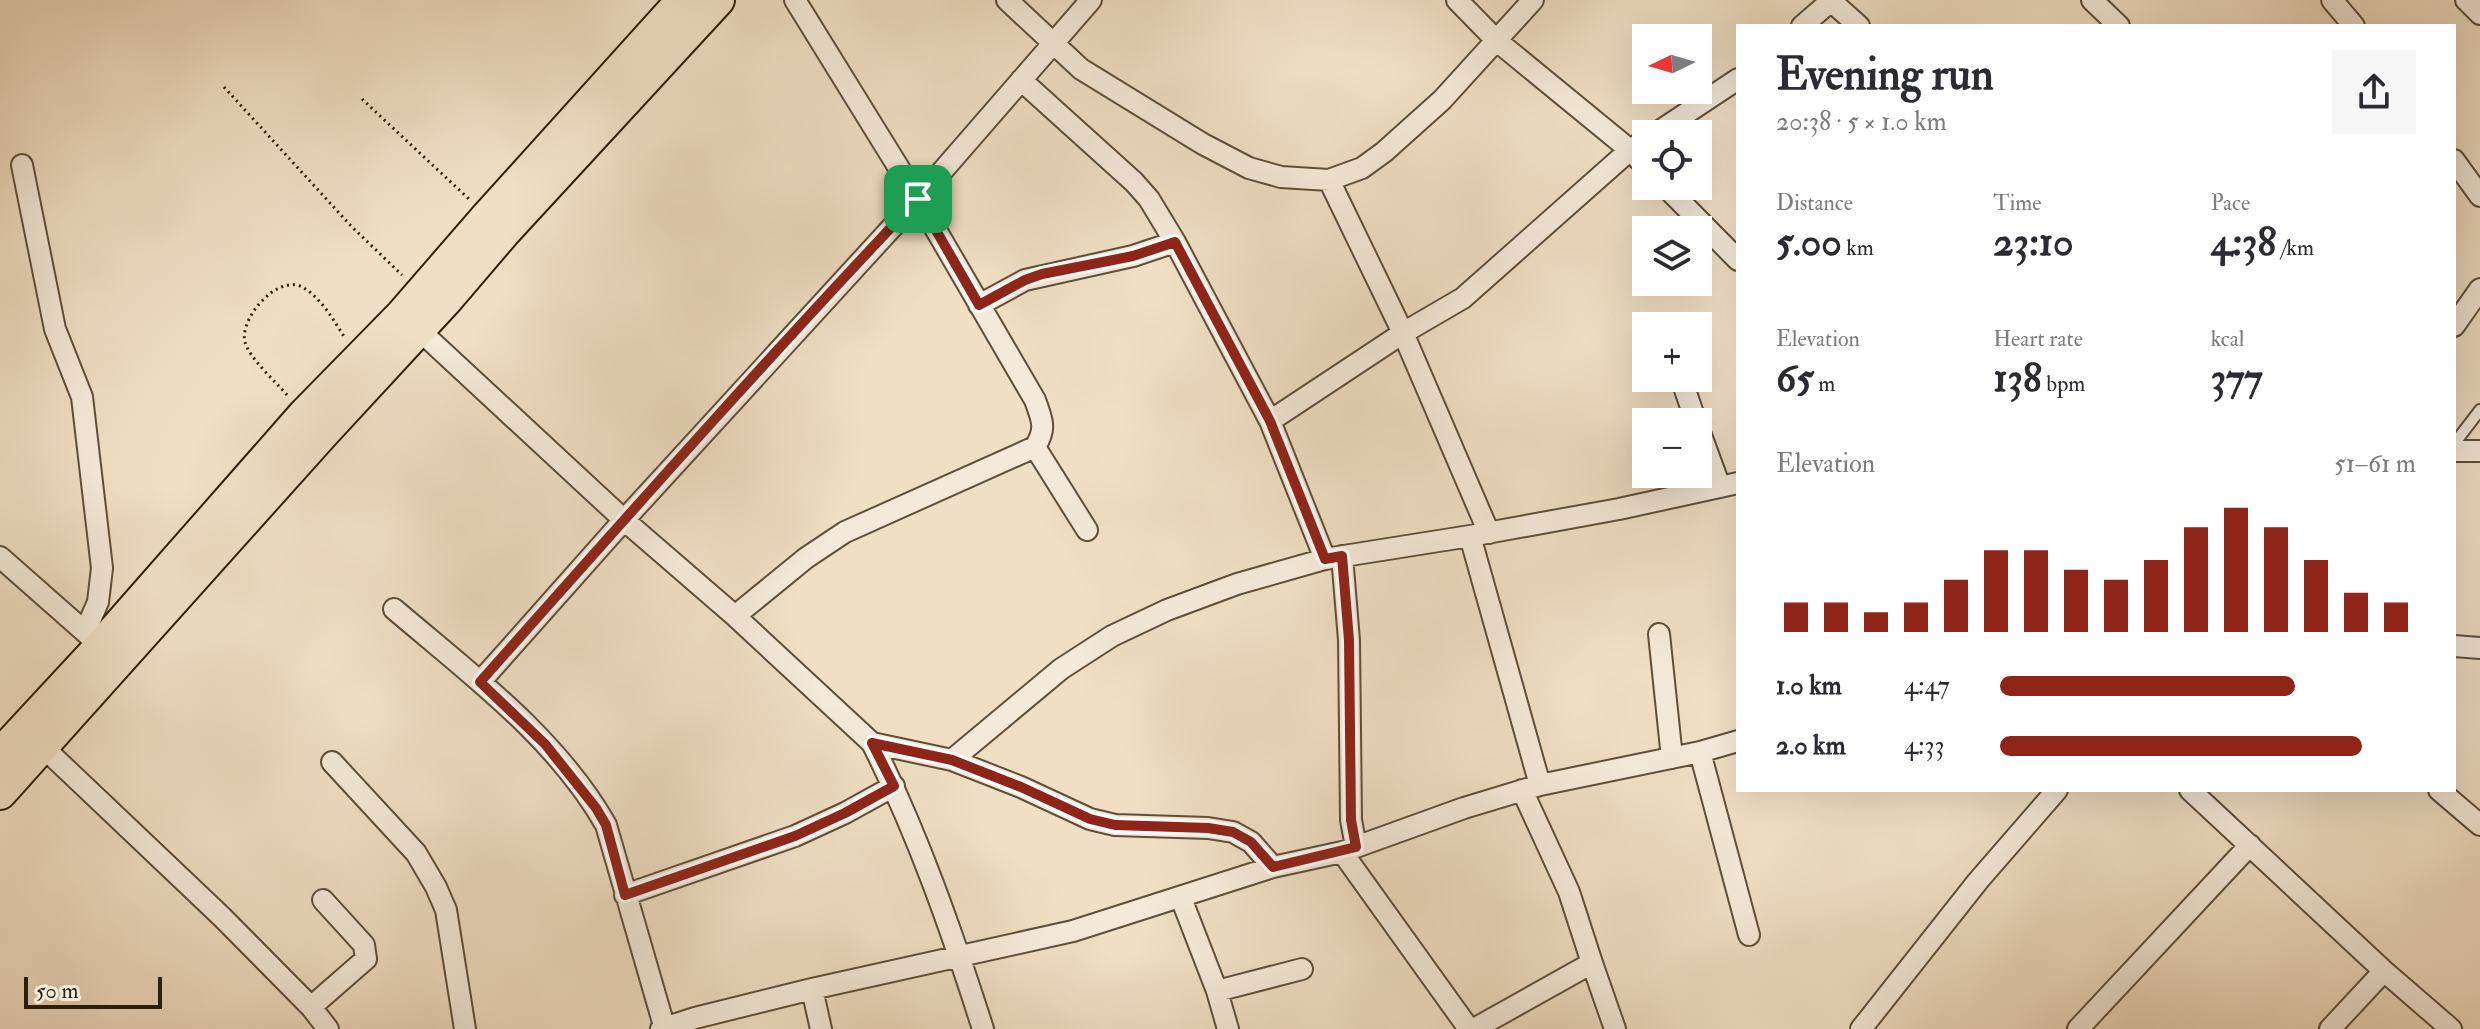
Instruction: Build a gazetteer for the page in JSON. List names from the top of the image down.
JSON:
{
  "scale_bar": "50 m",
  "north": "left",
  "page": {
    "map_buttons": ["+", "−"],
    "heading": ["Evening run", "20:38 · 5 × 1.0 km"],
    "stats": [
      ["Distance", "5.00 km"],
      ["Time", "23:10"],
      ["Pace", "4:38 /km"],
      ["Elevation", "65 m"],
      ["Heart rate", "138 bpm"],
      ["kcal", "377"]
    ],
    "chart": ["Elevation", "51–61 m"],
    "list": [
      {
        "name": "1.0 km",
        "note": "4:47"
      },
      {
        "name": "2.0 km",
        "note": "4:33"
      }
    ],
    "scale": "50 m"
  }
}
